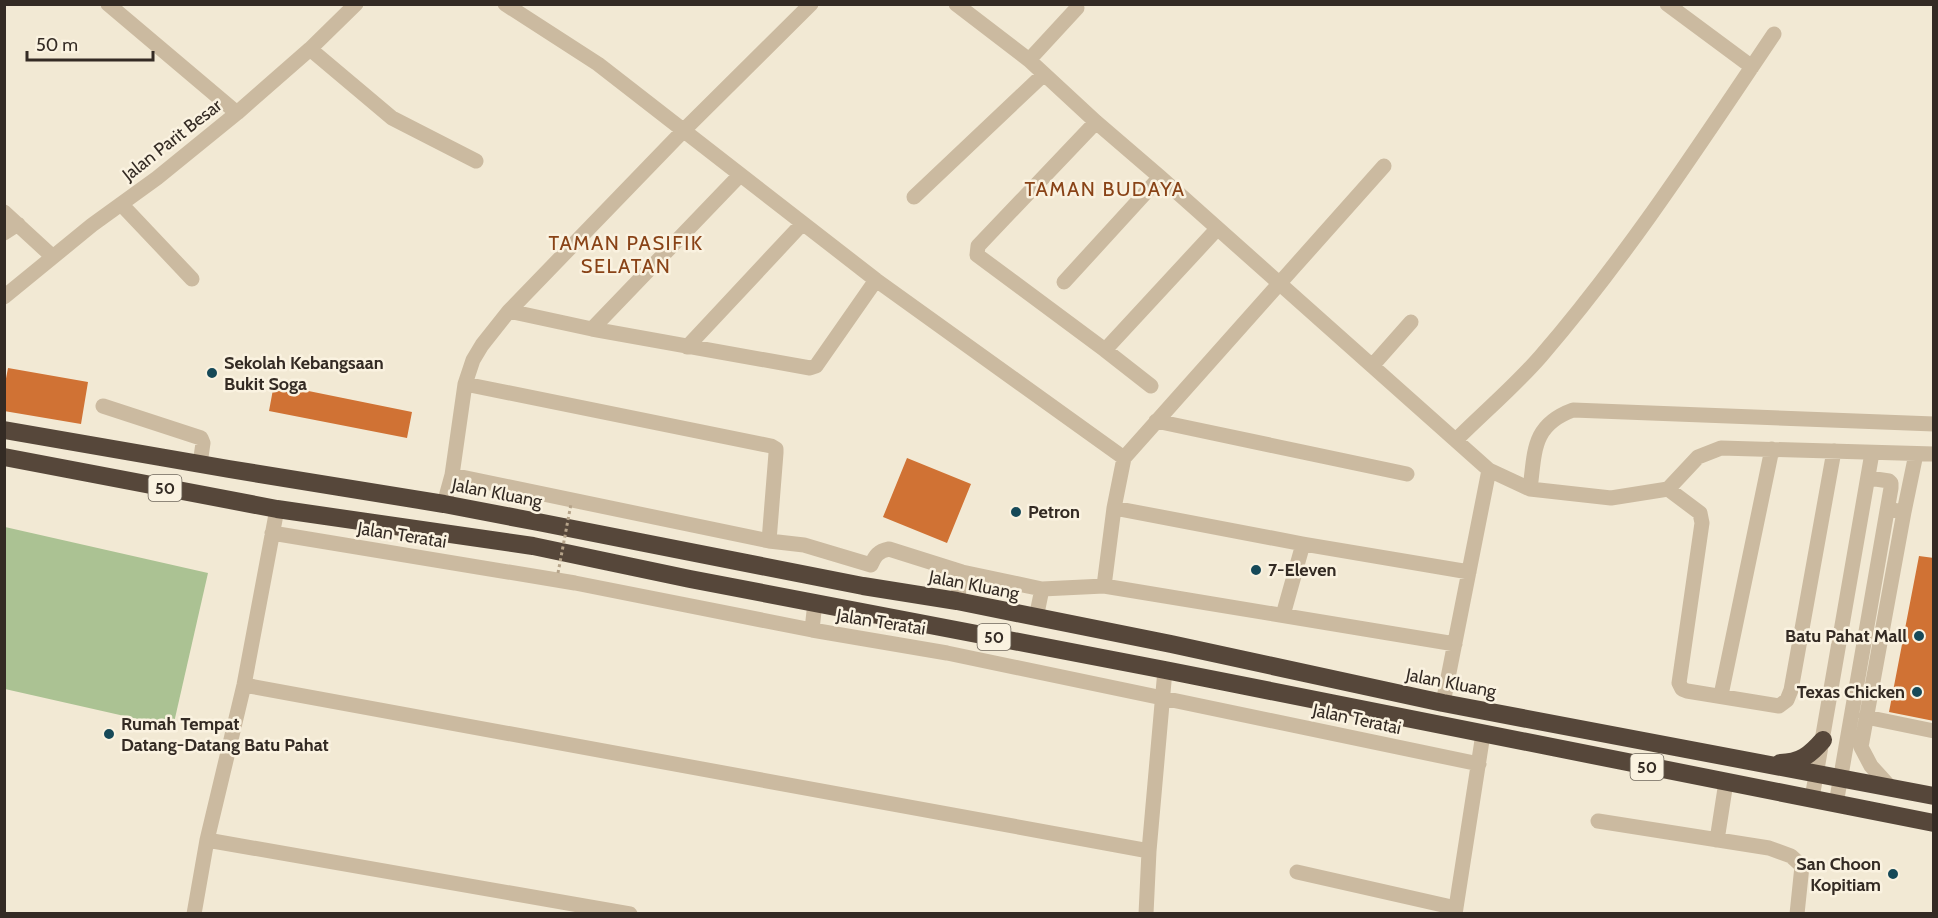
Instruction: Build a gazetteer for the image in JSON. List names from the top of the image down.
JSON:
{
  "streets": {
    "highway": ["50", "Jalan Kluang"],
    "street": ["Jalan Parit Besar", "Jalan Teratai"]
  },
  "crossings": [
    ["50", "Jalan Teratai"]
  ],
  "districts": ["TAMAN BUDAYA", "TAMAN PASIFIK SELATAN"],
  "places": [
    "Sekolah Kebangsaan Bukit Soga",
    "Petron",
    "7-Eleven",
    "Batu Pahat Mall",
    "Texas Chicken",
    "Rumah Tempat Datang-Datang Batu Pahat",
    "San Choon Kopitiam"
  ],
  "scale_bar": "50 m"
}
